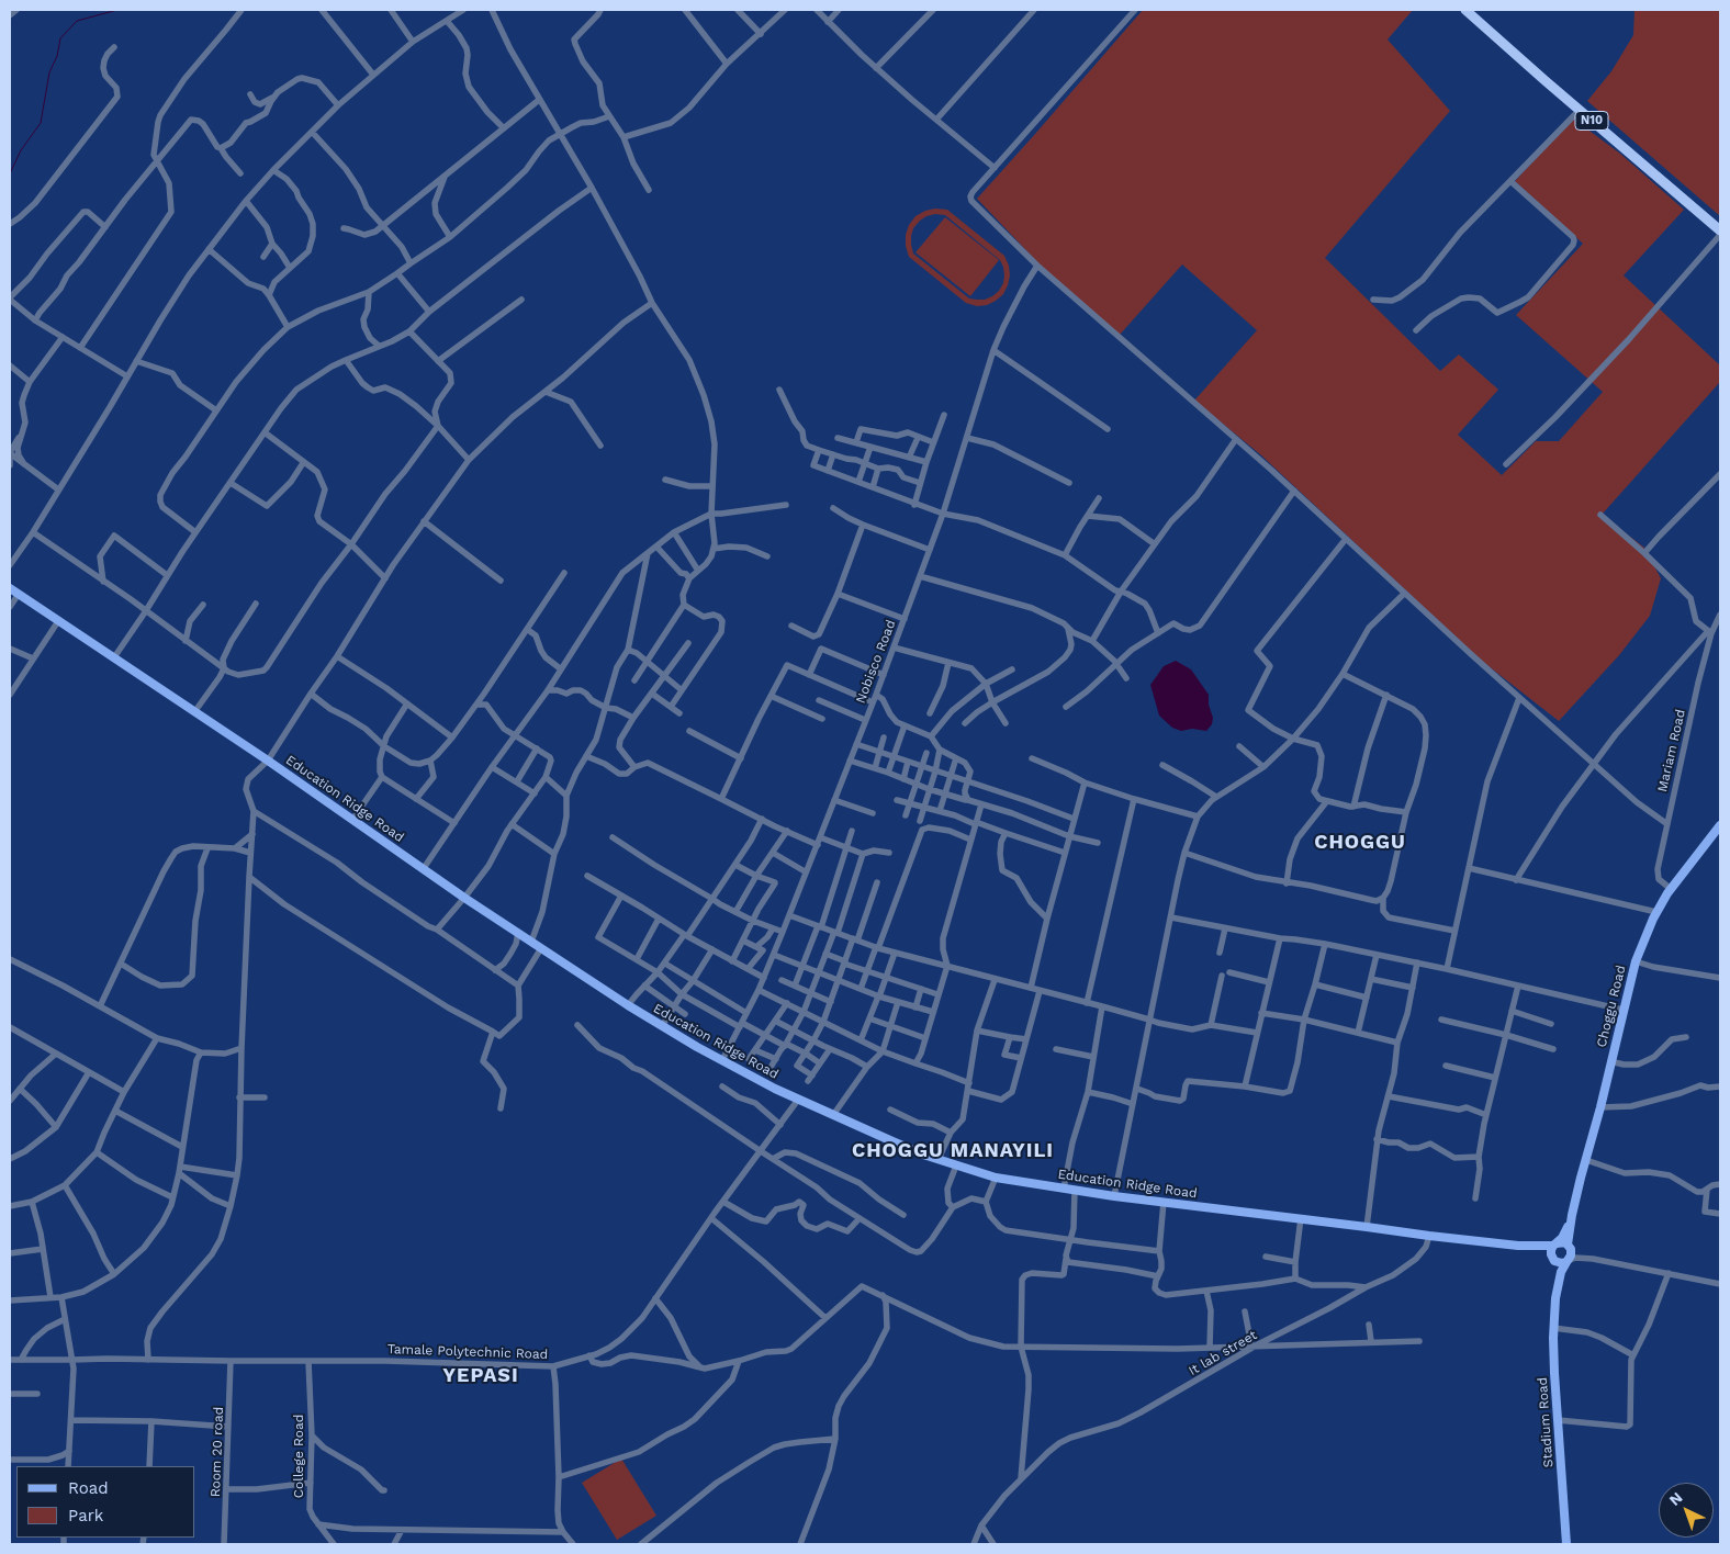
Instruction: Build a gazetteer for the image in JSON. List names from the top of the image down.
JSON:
{
  "streets": {
    "highway": ["N10"],
    "main road": ["Education Ridge Road", "Choggu Road", "Stadium Road"],
    "street": [
      "Nobisco Road",
      "Mariam Road",
      "Tamale Polytechnic Road",
      "It lab street",
      "Room 20 road",
      "College Road"
    ]
  },
  "crossings": [
    ["Nobisco Road", "Education Ridge Road"],
    ["Mariam Road", "Choggu Road"],
    ["Education Ridge Road", "Choggu Road"],
    ["Education Ridge Road", "Tamale Polytechnic Road"],
    ["Education Ridge Road", "It lab street"],
    ["Education Ridge Road", "Stadium Road"],
    ["Choggu Road", "Stadium Road"],
    ["Tamale Polytechnic Road", "Room 20 road"],
    ["Tamale Polytechnic Road", "College Road"]
  ],
  "districts": ["CHOGGU", "CHOGGU MANAYILI", "YEPASI"],
  "legend": ["Road", "Park"],
  "north": "top left"
}
